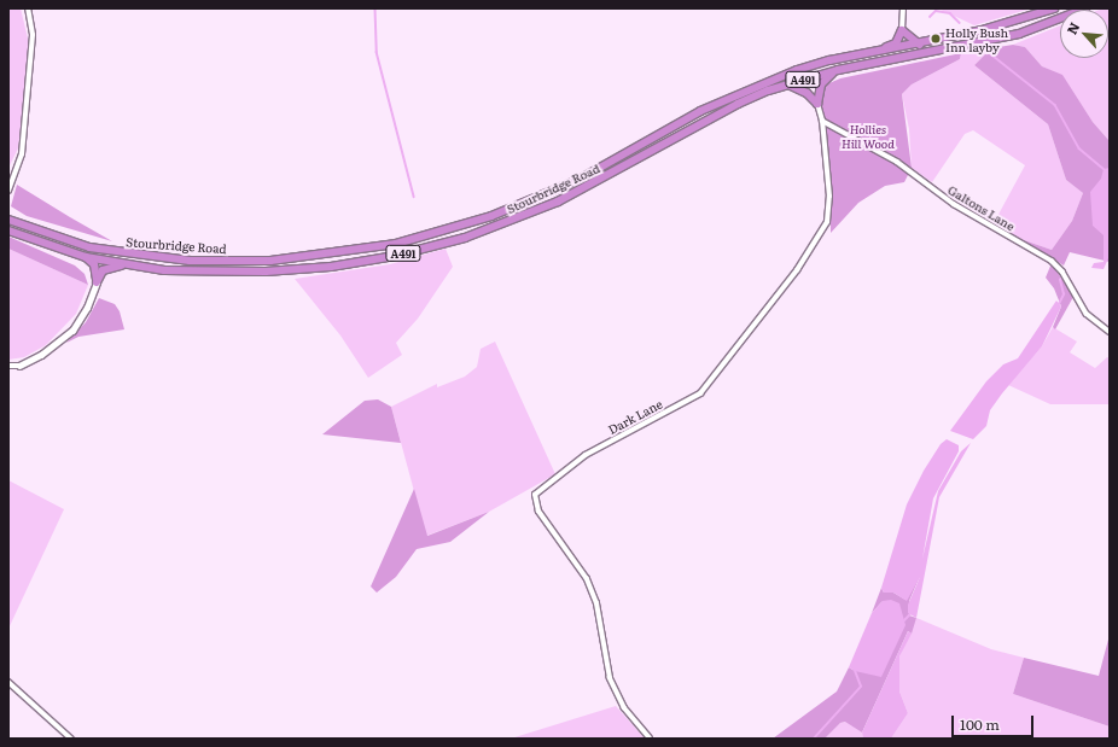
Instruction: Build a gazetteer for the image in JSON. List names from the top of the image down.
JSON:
{
  "streets": {
    "highway": ["A491", "Stourbridge Road"],
    "street": ["Galtons Lane", "Dark Lane"]
  },
  "crossings": [
    ["Galtons Lane", "Dark Lane"]
  ],
  "parks": ["Hollies Hill Wood"],
  "places": ["Holly Bush Inn layby"],
  "scale_bar": "100 m",
  "north": "top left"
}
